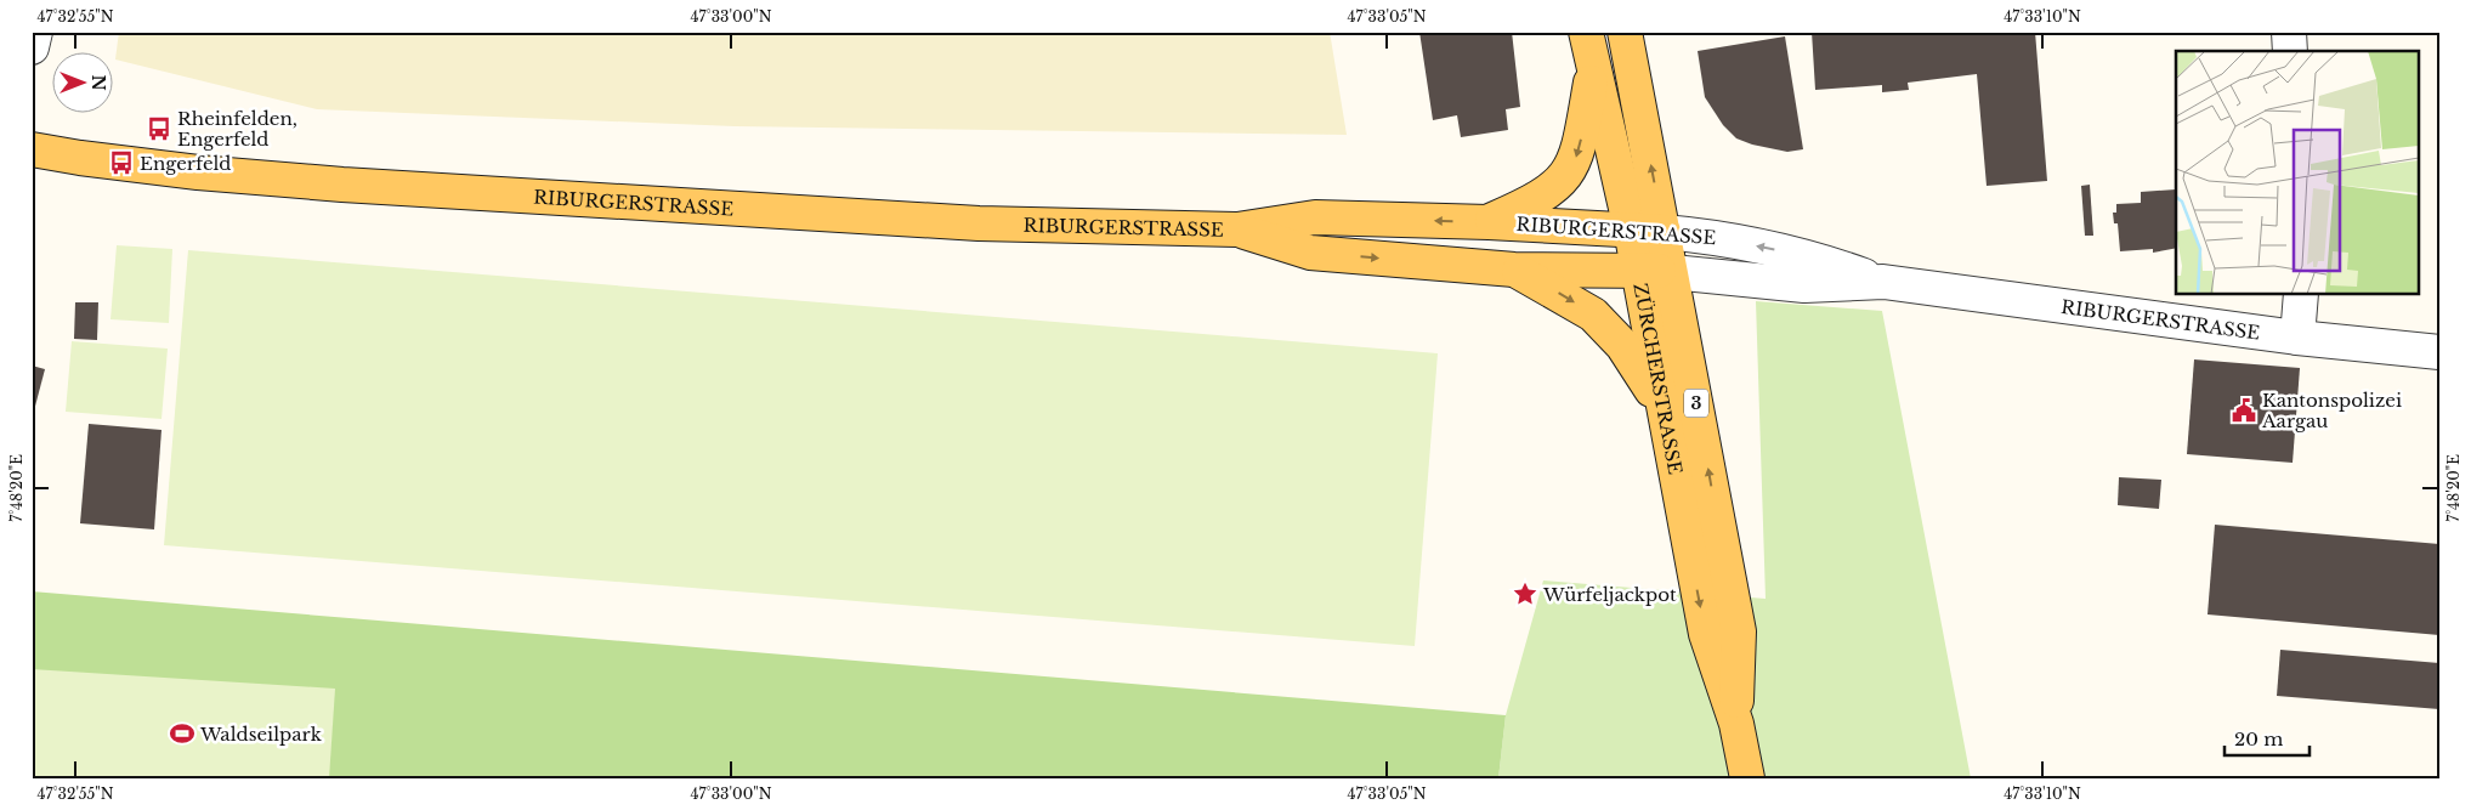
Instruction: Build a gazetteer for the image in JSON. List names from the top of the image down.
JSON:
{
  "streets": {
    "main road": ["RIBURGERSTRASSE", "ZÜRCHERSTRASSE", "3"]
  },
  "crossings": [
    ["RIBURGERSTRASSE", "ZÜRCHERSTRASSE"]
  ],
  "places": {
    "bus stop": ["Rheinfelden, Engerfeld", "Engerfeld"],
    "public building": ["Kantonspolizei Aargau"],
    "place": ["Würfeljackpot"],
    "sports": ["Waldseilpark"]
  },
  "scale_bar": "20 m",
  "north": "right",
  "coordinates": [
    "47°32'55\"N",
    "47°33'00\"N",
    "47°33'05\"N",
    "47°33'10\"N",
    "7°48'20\"E"
  ]
}
